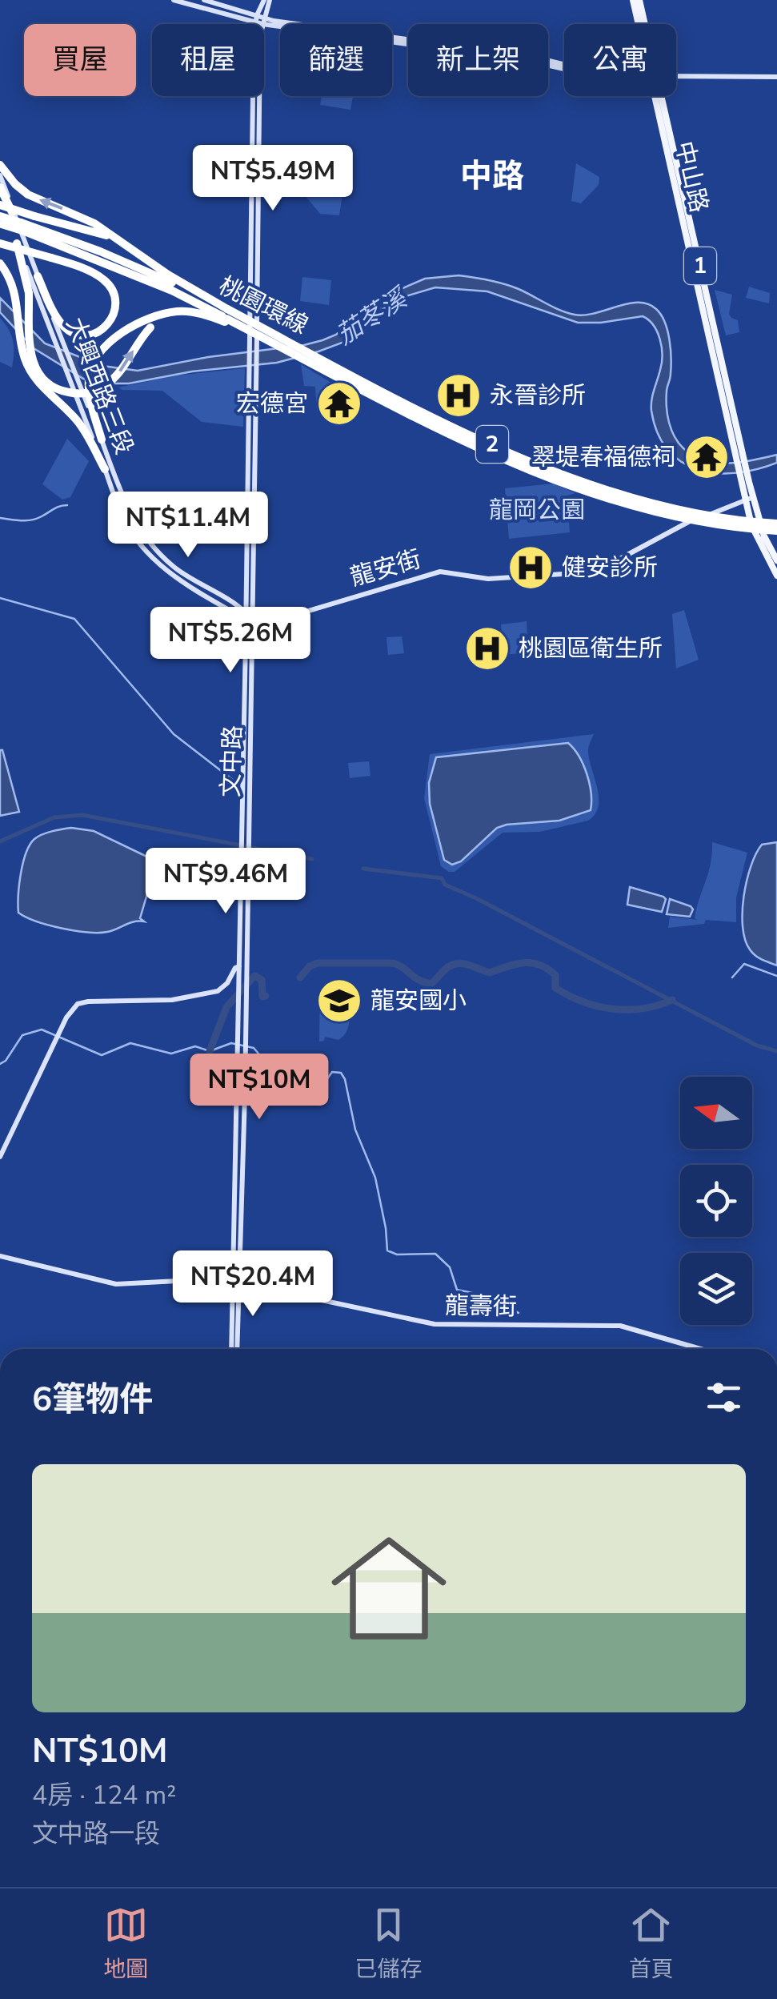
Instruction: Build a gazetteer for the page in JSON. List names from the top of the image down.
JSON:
{
  "streets": {
    "highway": ["桃園環線", "2"],
    "main road": ["中山路", "1"],
    "street": [
      "大興西路三段",
      "龍安街",
      "文中路",
      "龍壽街"
    ]
  },
  "crossings": [
    ["中山路", "1"],
    ["中山路", "龍安街"],
    ["1", "龍安街"],
    ["桃園環線", "大興西路三段"],
    ["大興西路三段", "龍安街"],
    ["大興西路三段", "文中路"],
    ["龍安街", "文中路"]
  ],
  "districts": ["中路"],
  "water": ["茄苳溪"],
  "parks": ["龍岡公園"],
  "places": {
    "hospital": ["永晉診所", "健安診所", "桃園區衛生所"],
    "temple": ["宏德宮", "翠堤春福德祠"],
    "school or university": ["龍安國小"]
  },
  "north": "left",
  "page": {
    "chip": [
      "買屋",
      "租屋",
      "篩選",
      "新上架",
      "公寓"
    ],
    "price": [
      "NT$5.49M",
      "NT$11.4M",
      "NT$5.26M",
      "NT$9.46M",
      "NT$10M",
      "NT$20.4M"
    ],
    "heading": "6筆物件",
    "list": [
      {
        "name": "NT$10M",
        "note": "4房 · 124 m² · 文中路一段"
      }
    ],
    "tabs": ["地圖", "已儲存", "首頁"]
  }
}
